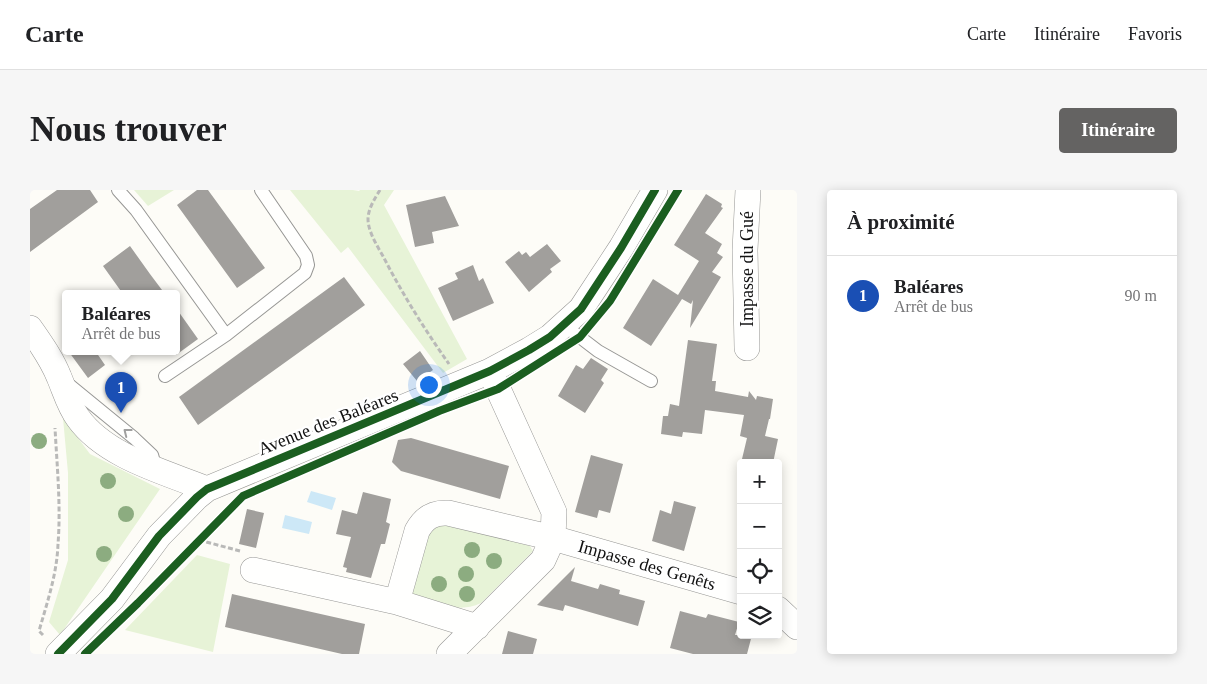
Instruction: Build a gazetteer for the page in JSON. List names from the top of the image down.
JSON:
{
  "streets": {
    "street": ["Impasse du Gué", "Avenue des Baléares", "Impasse des Genêts"]
  },
  "page": {
    "header": "Carte",
    "nav": ["Carte", "Itinéraire", "Favoris"],
    "buttons": "Itinéraire",
    "title": "Nous trouver",
    "heading": "À proximité",
    "list": [
      {
        "mark": "1",
        "name": "Baléares",
        "note": "Arrêt de bus",
        "value": "90 m"
      }
    ],
    "popup": ["Baléares", "Arrêt de bus"],
    "pins": "1",
    "map_buttons": ["+", "−"]
  }
}
